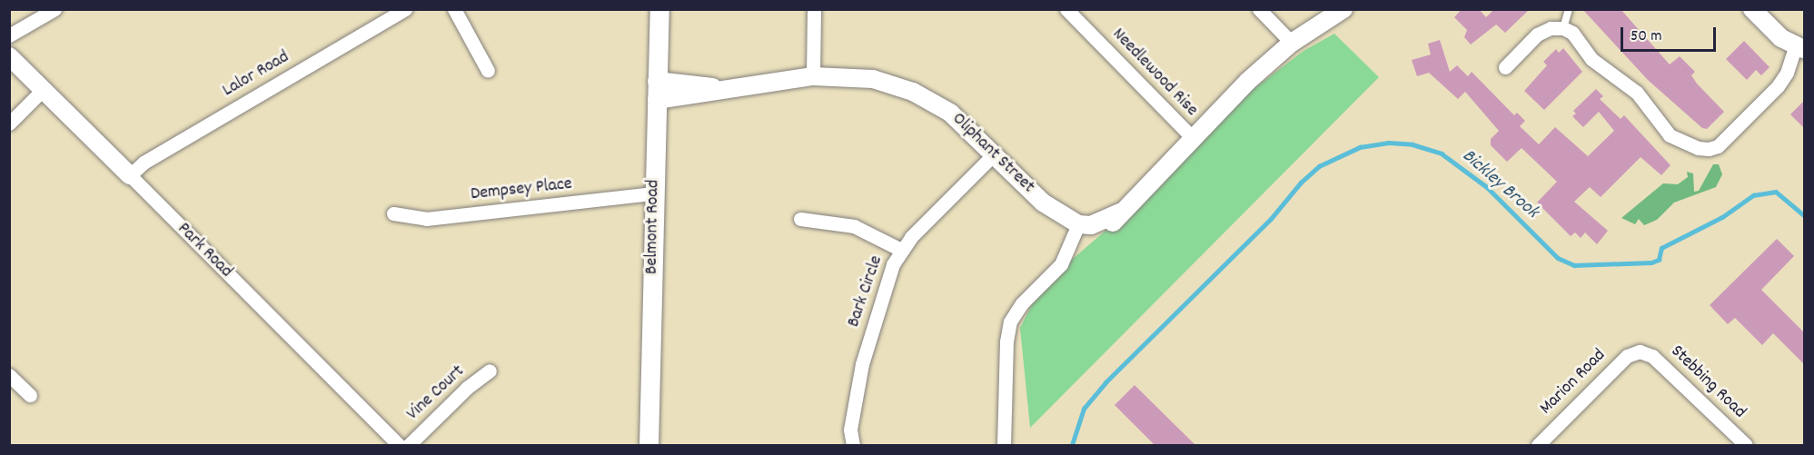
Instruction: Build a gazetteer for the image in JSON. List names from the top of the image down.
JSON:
{
  "streets": {
    "main road": ["Belmont Road"],
    "street": [
      "Needlewood Rise",
      "Lalor Road",
      "Oliphant Street",
      "Dempsey Place",
      "Park Road",
      "Bark Circle",
      "Marion Road",
      "Stebbing Road",
      "Vine Court"
    ]
  },
  "crossings": [
    ["Lalor Road", "Park Road"],
    ["Oliphant Street", "Belmont Road"],
    ["Oliphant Street", "Bark Circle"],
    ["Dempsey Place", "Belmont Road"],
    ["Marion Road", "Stebbing Road"]
  ],
  "water": ["Bickley Brook"],
  "scale_bar": "50 m"
}
